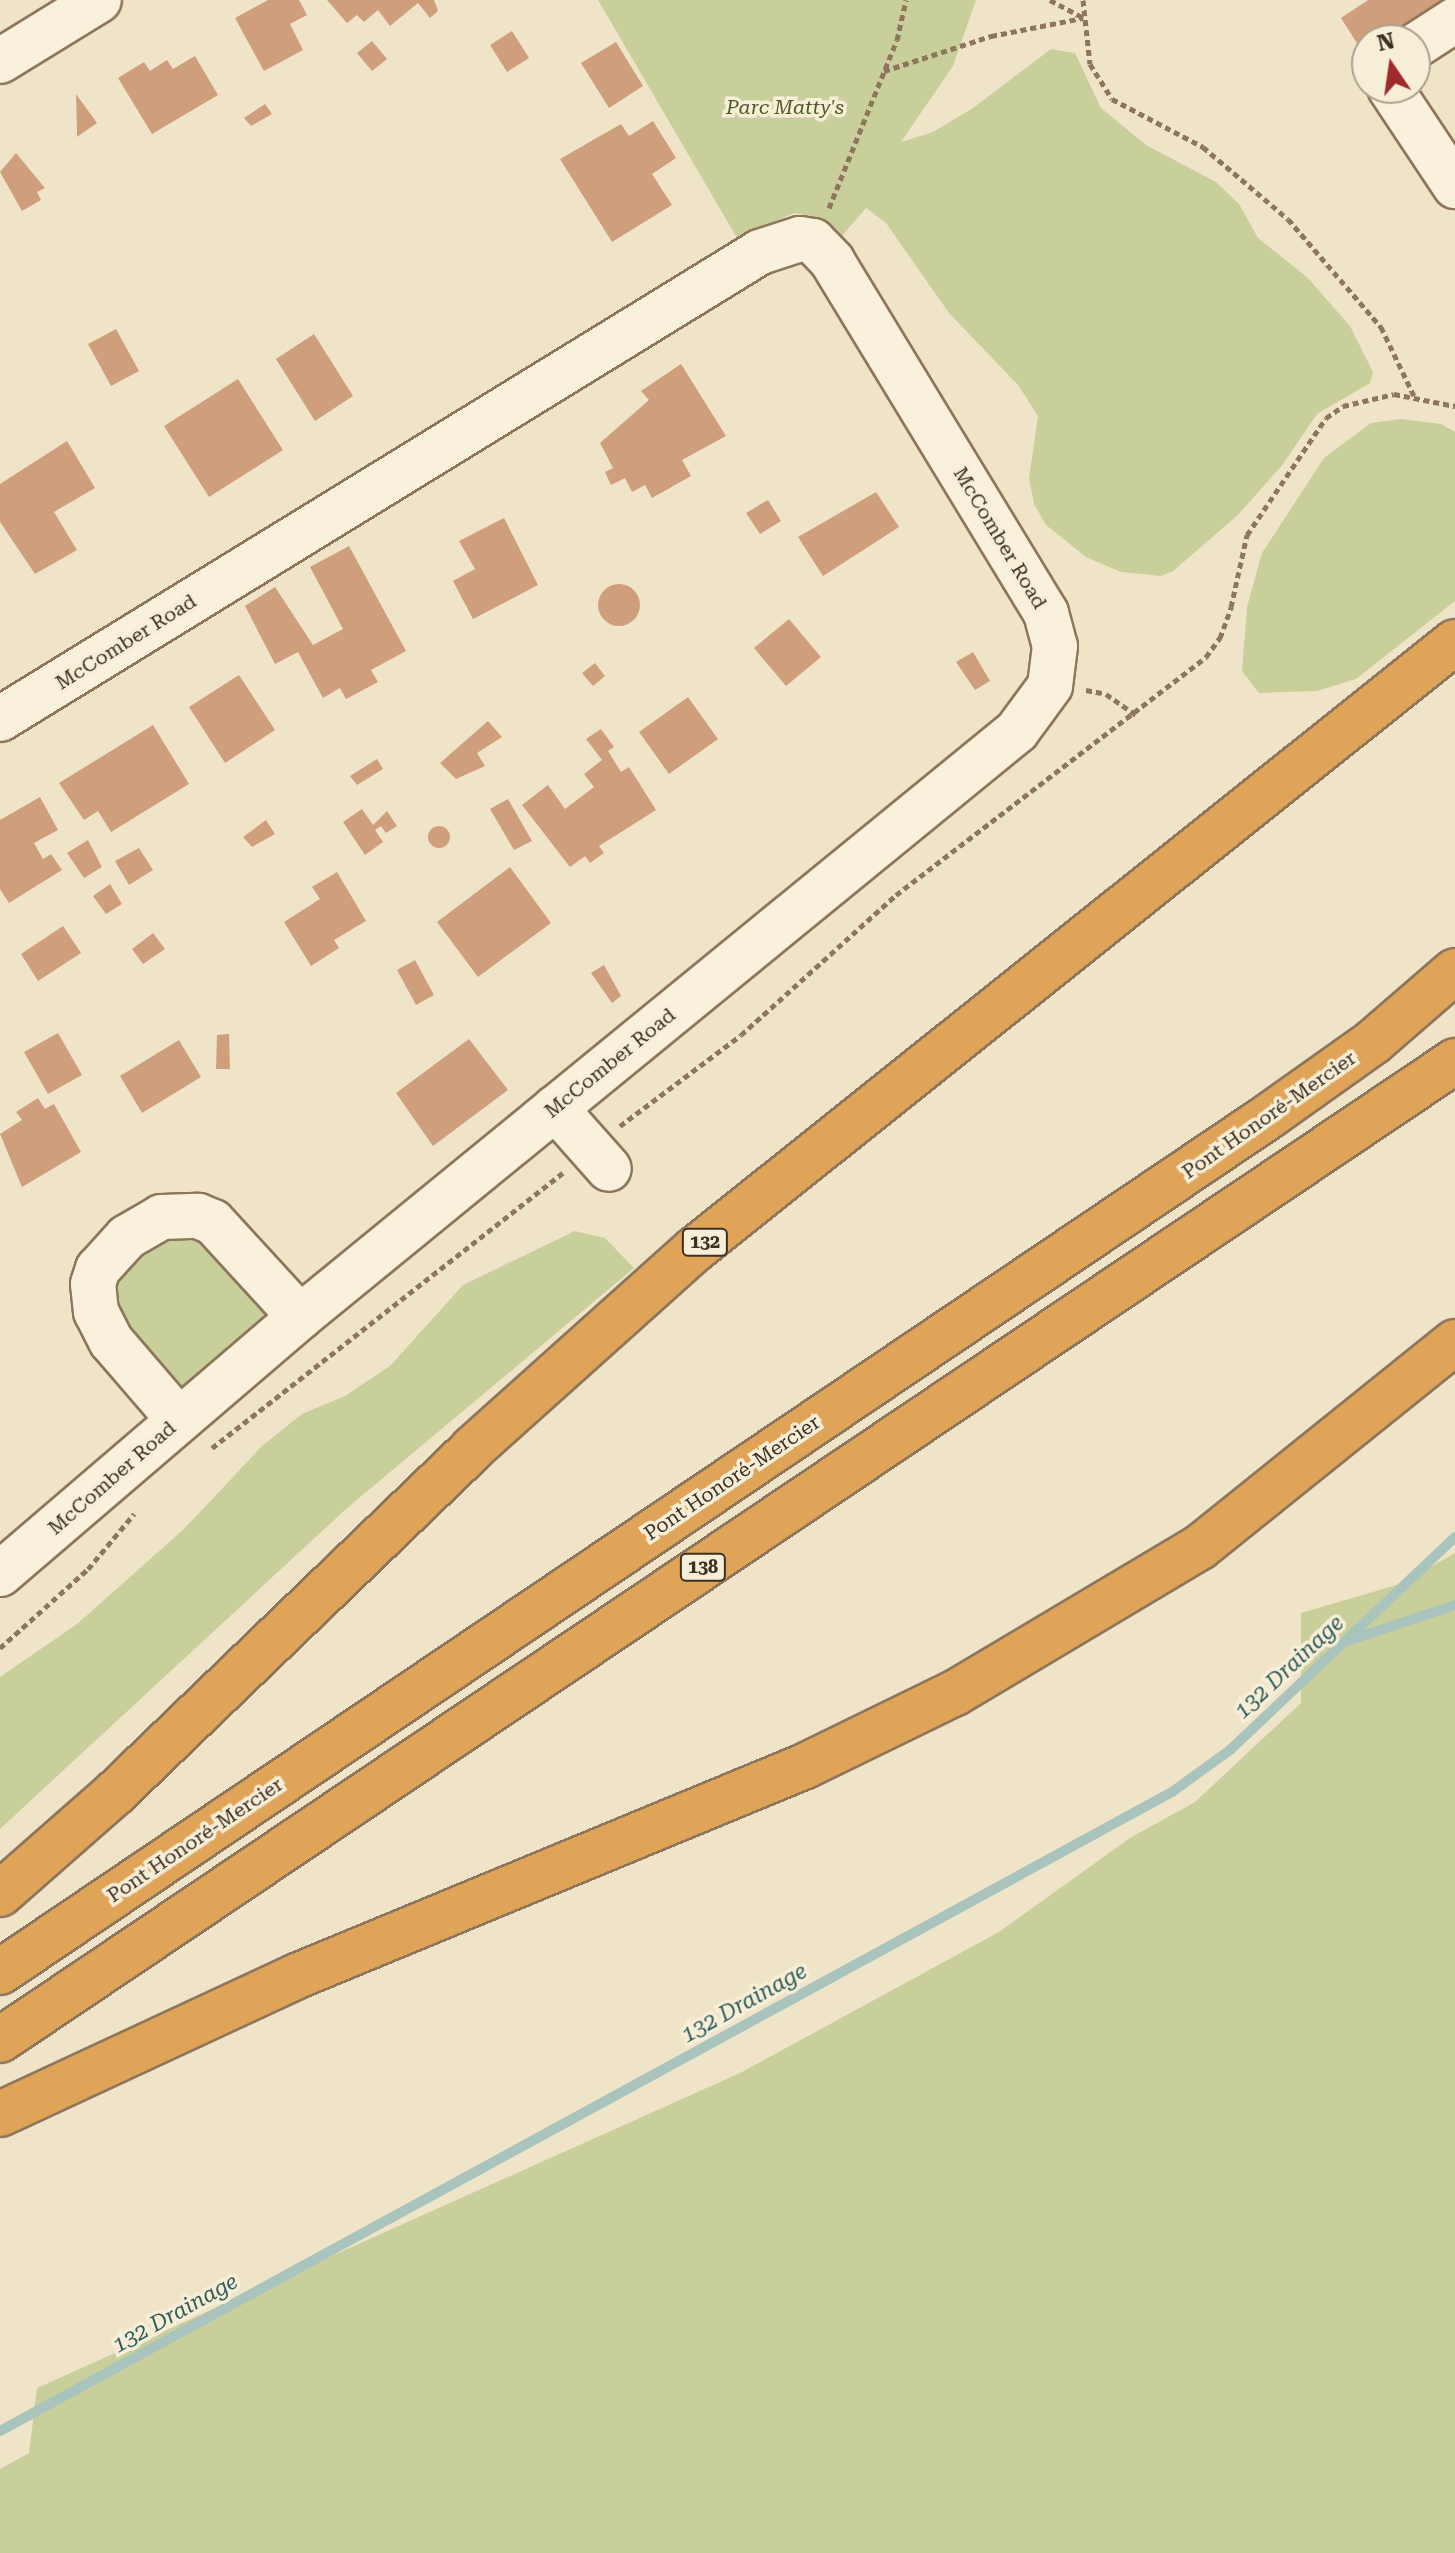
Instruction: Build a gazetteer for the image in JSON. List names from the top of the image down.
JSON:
{
  "streets": {
    "highway": ["Pont Honoré-Mercier", "132", "138"],
    "street": ["McComber Road"]
  },
  "water": ["132 Drainage"],
  "parks": ["Parc Matty's"],
  "north": "top"
}
